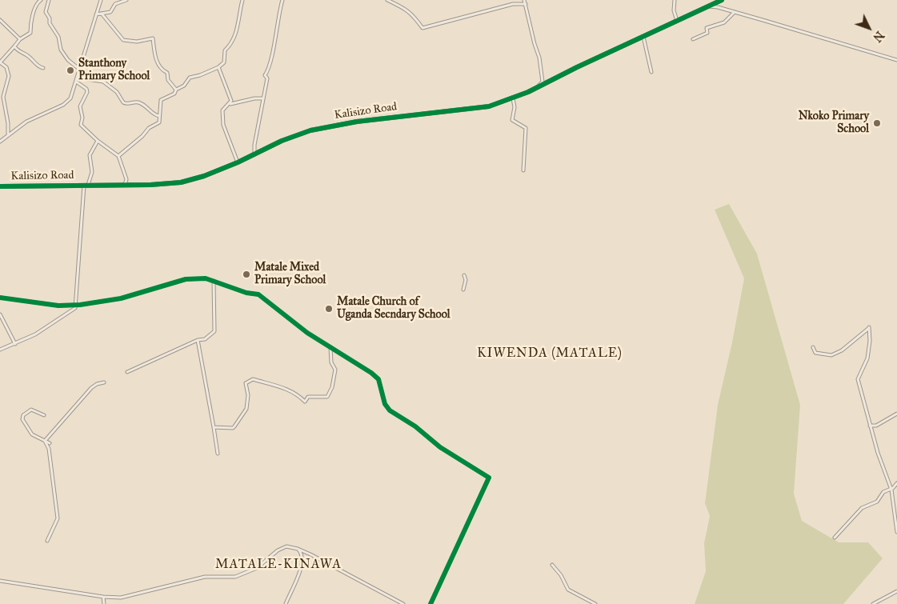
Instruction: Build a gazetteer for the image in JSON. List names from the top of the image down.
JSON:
{
  "streets": {
    "street": ["Kalisizo Road"]
  },
  "districts": ["KIWENDA (MATALE)", "MATALE-KINAWA"],
  "places": [
    "Stanthony Primary School",
    "Nkoko Primary School",
    "Matale Mixed Primary School",
    "Matale Church of Uganda Secndary School"
  ],
  "north": "bottom right"
}
